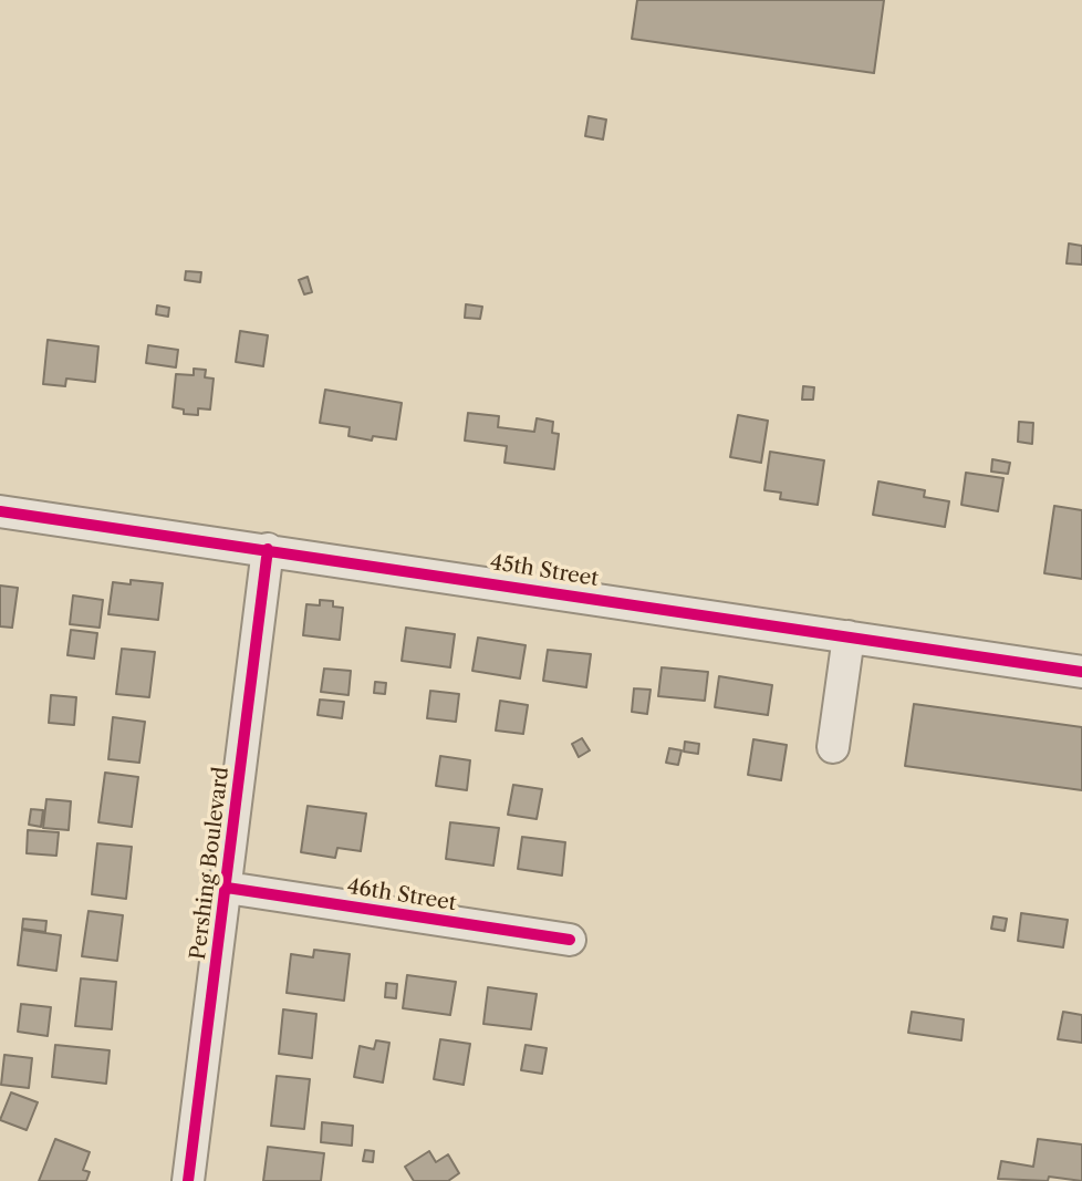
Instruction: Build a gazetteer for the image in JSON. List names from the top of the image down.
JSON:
{
  "streets": {
    "street": ["45th Street", "Pershing Boulevard", "46th Street"]
  },
  "crossings": [
    ["45th Street", "Pershing Boulevard"],
    ["Pershing Boulevard", "46th Street"]
  ]
}
